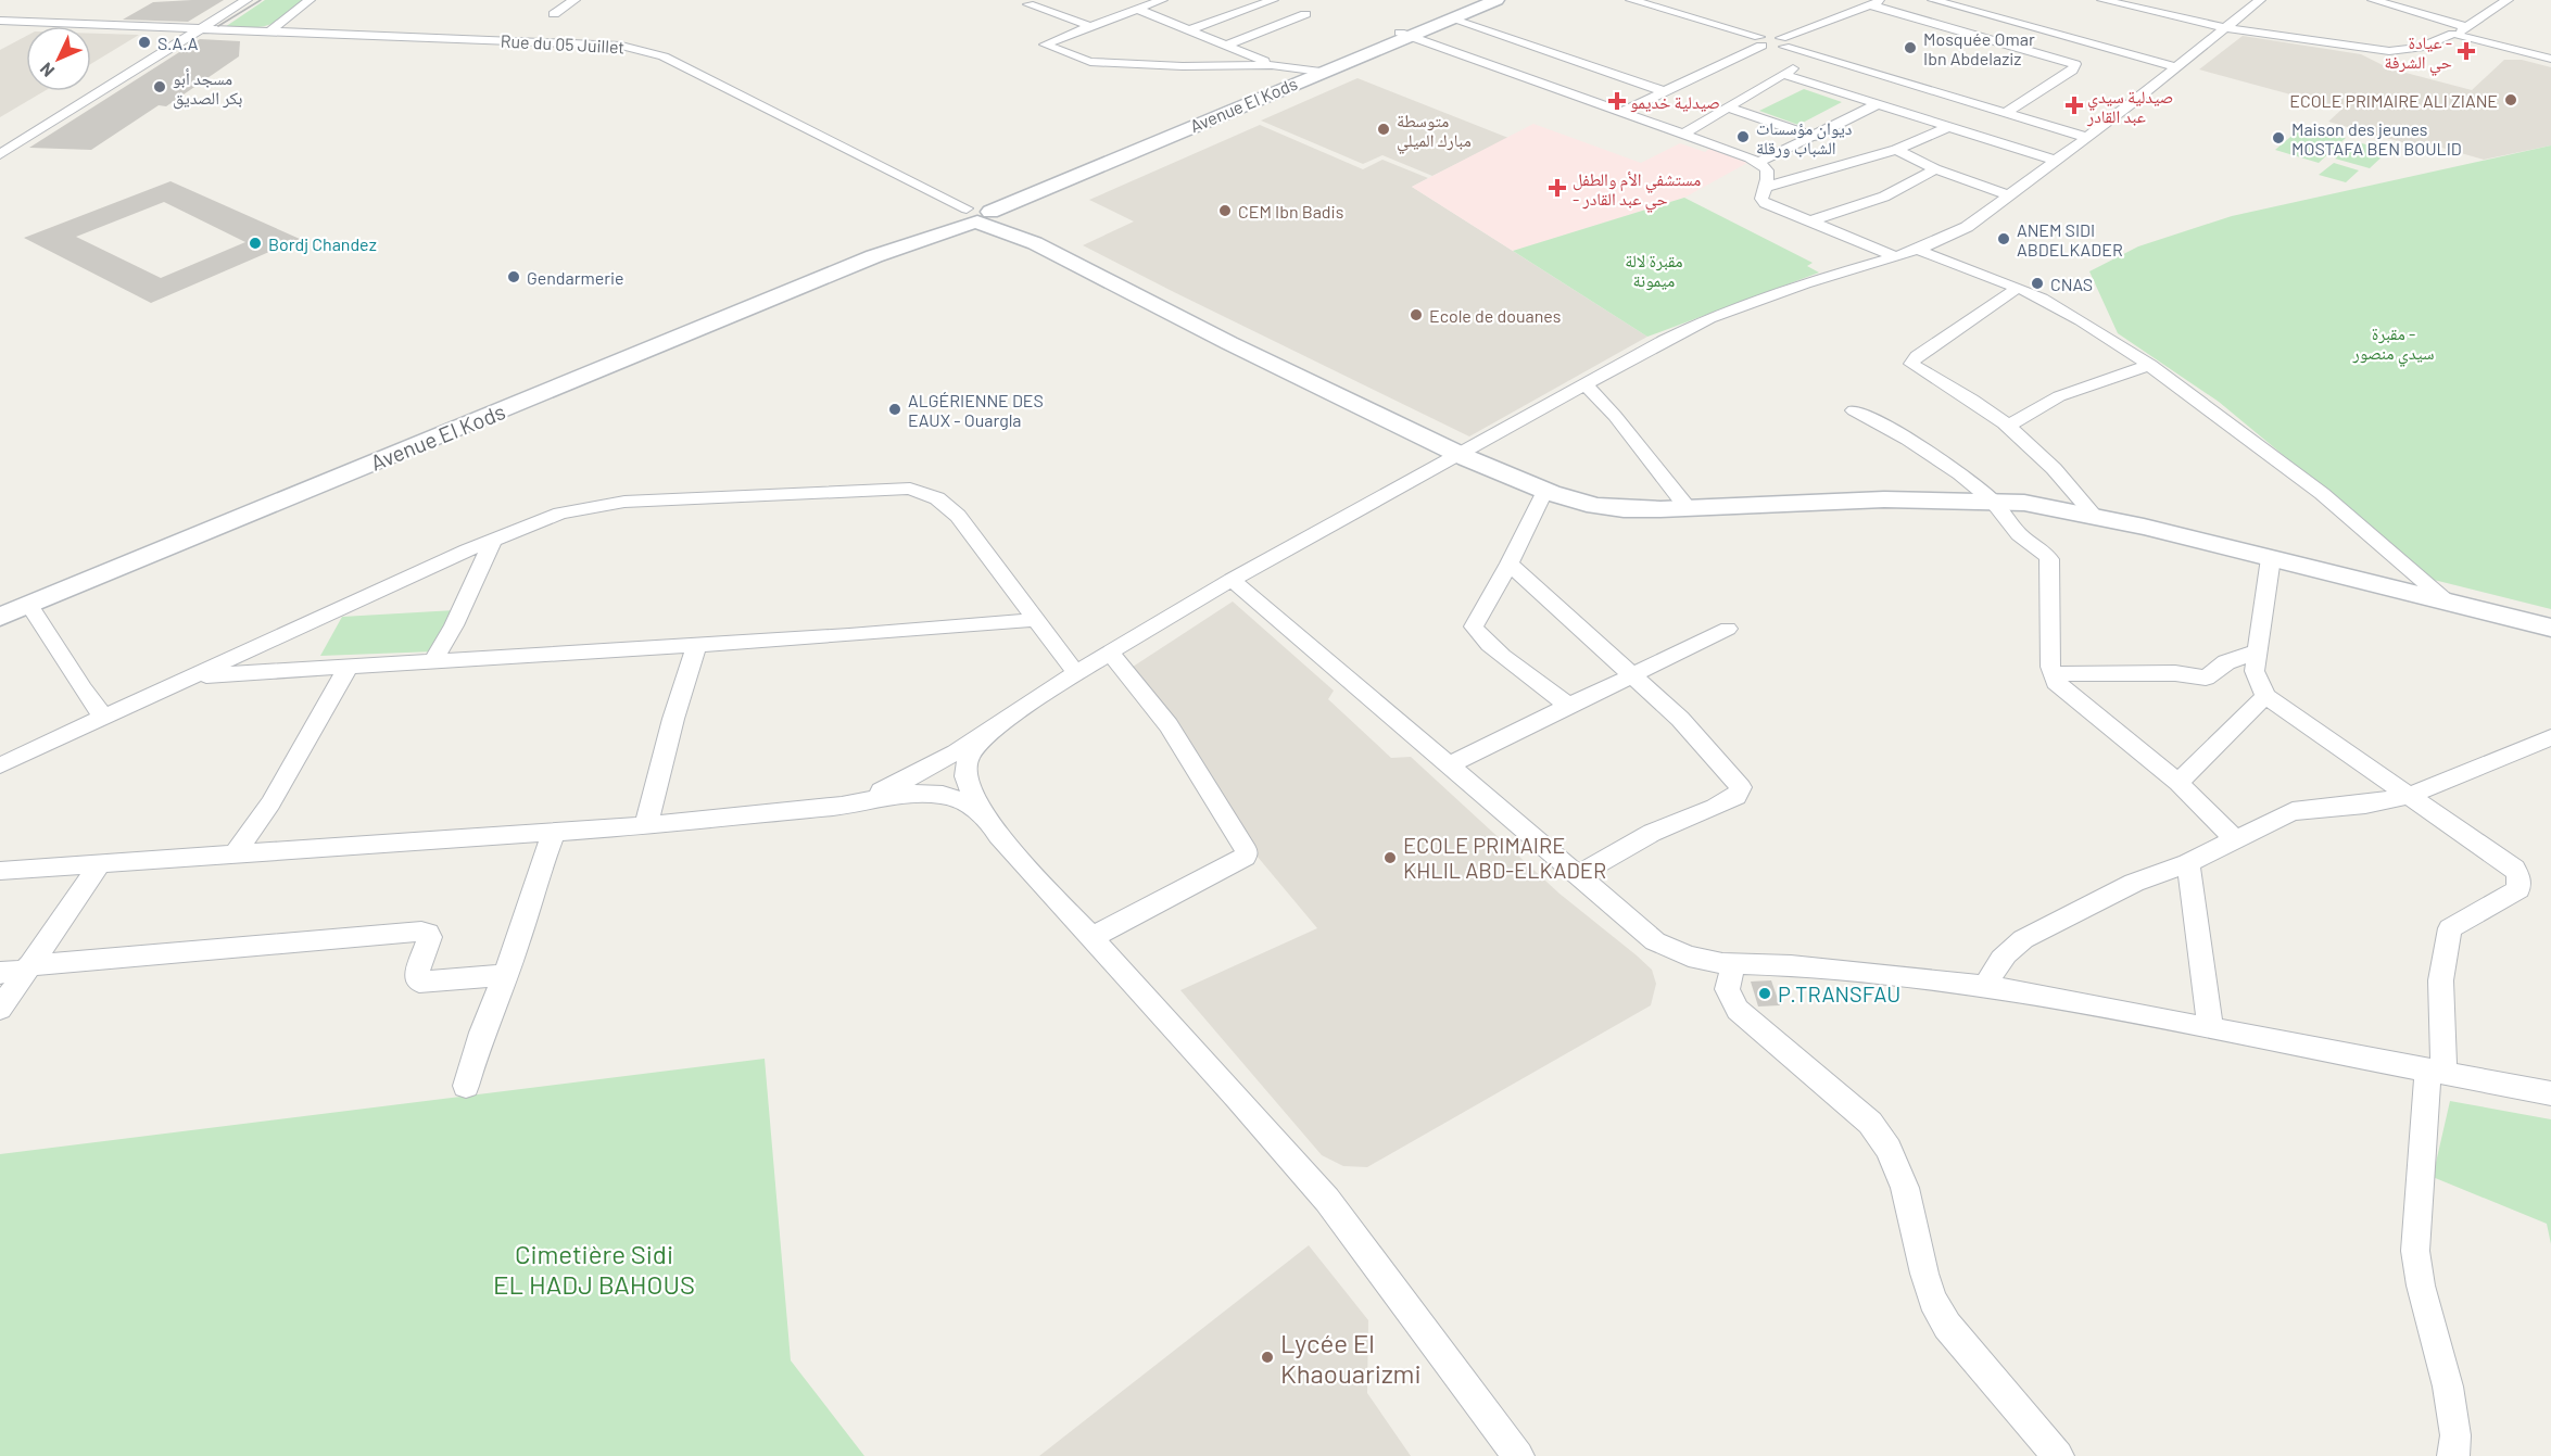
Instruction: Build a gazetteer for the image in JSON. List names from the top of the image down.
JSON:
{
  "streets": {
    "main road": ["Avenue El Kods"],
    "street": ["Rue du 05 Juillet"]
  },
  "crossings": [
    ["Rue du 05 Juillet", "Avenue El Kods"]
  ],
  "parks": ["مقبرة لالة ميمونة", "مقبرة - سيدي منصور", "Cimetière Sidi EL HADJ BAHOUS"],
  "places": {
    "other": [
      "S.A.A",
      "Mosquée Omar Ibn Abdelaziz",
      "مسجد أبو بكر الصديق",
      "ECOLE PRIMAIRE ALI ZIANE",
      "متوسطة مبارك الميلي",
      "ديوان مؤسسات الشباب ورقلة",
      "Maison des jeunes MOSTAFA BEN BOULID",
      "CEM Ibn Badis",
      "ANEM SIDI ABDELKADER",
      "Bordj Chandez",
      "Gendarmerie",
      "CNAS",
      "Ecole de douanes",
      "ALGÉRIENNE DES EAUX - Ouargla",
      "ECOLE PRIMAIRE KHLIL ABD-ELKADER",
      "P.TRANSFAU",
      "Lycée El Khaouarizmi"
    ],
    "health": [
      "عيادة - حي الشرفة",
      "صيدلية خديمو",
      "صيدلية سيدي عبد القادر",
      "مستشفي الأم والطفل - حي عبد القادر"
    ]
  },
  "north": "bottom left"
}
